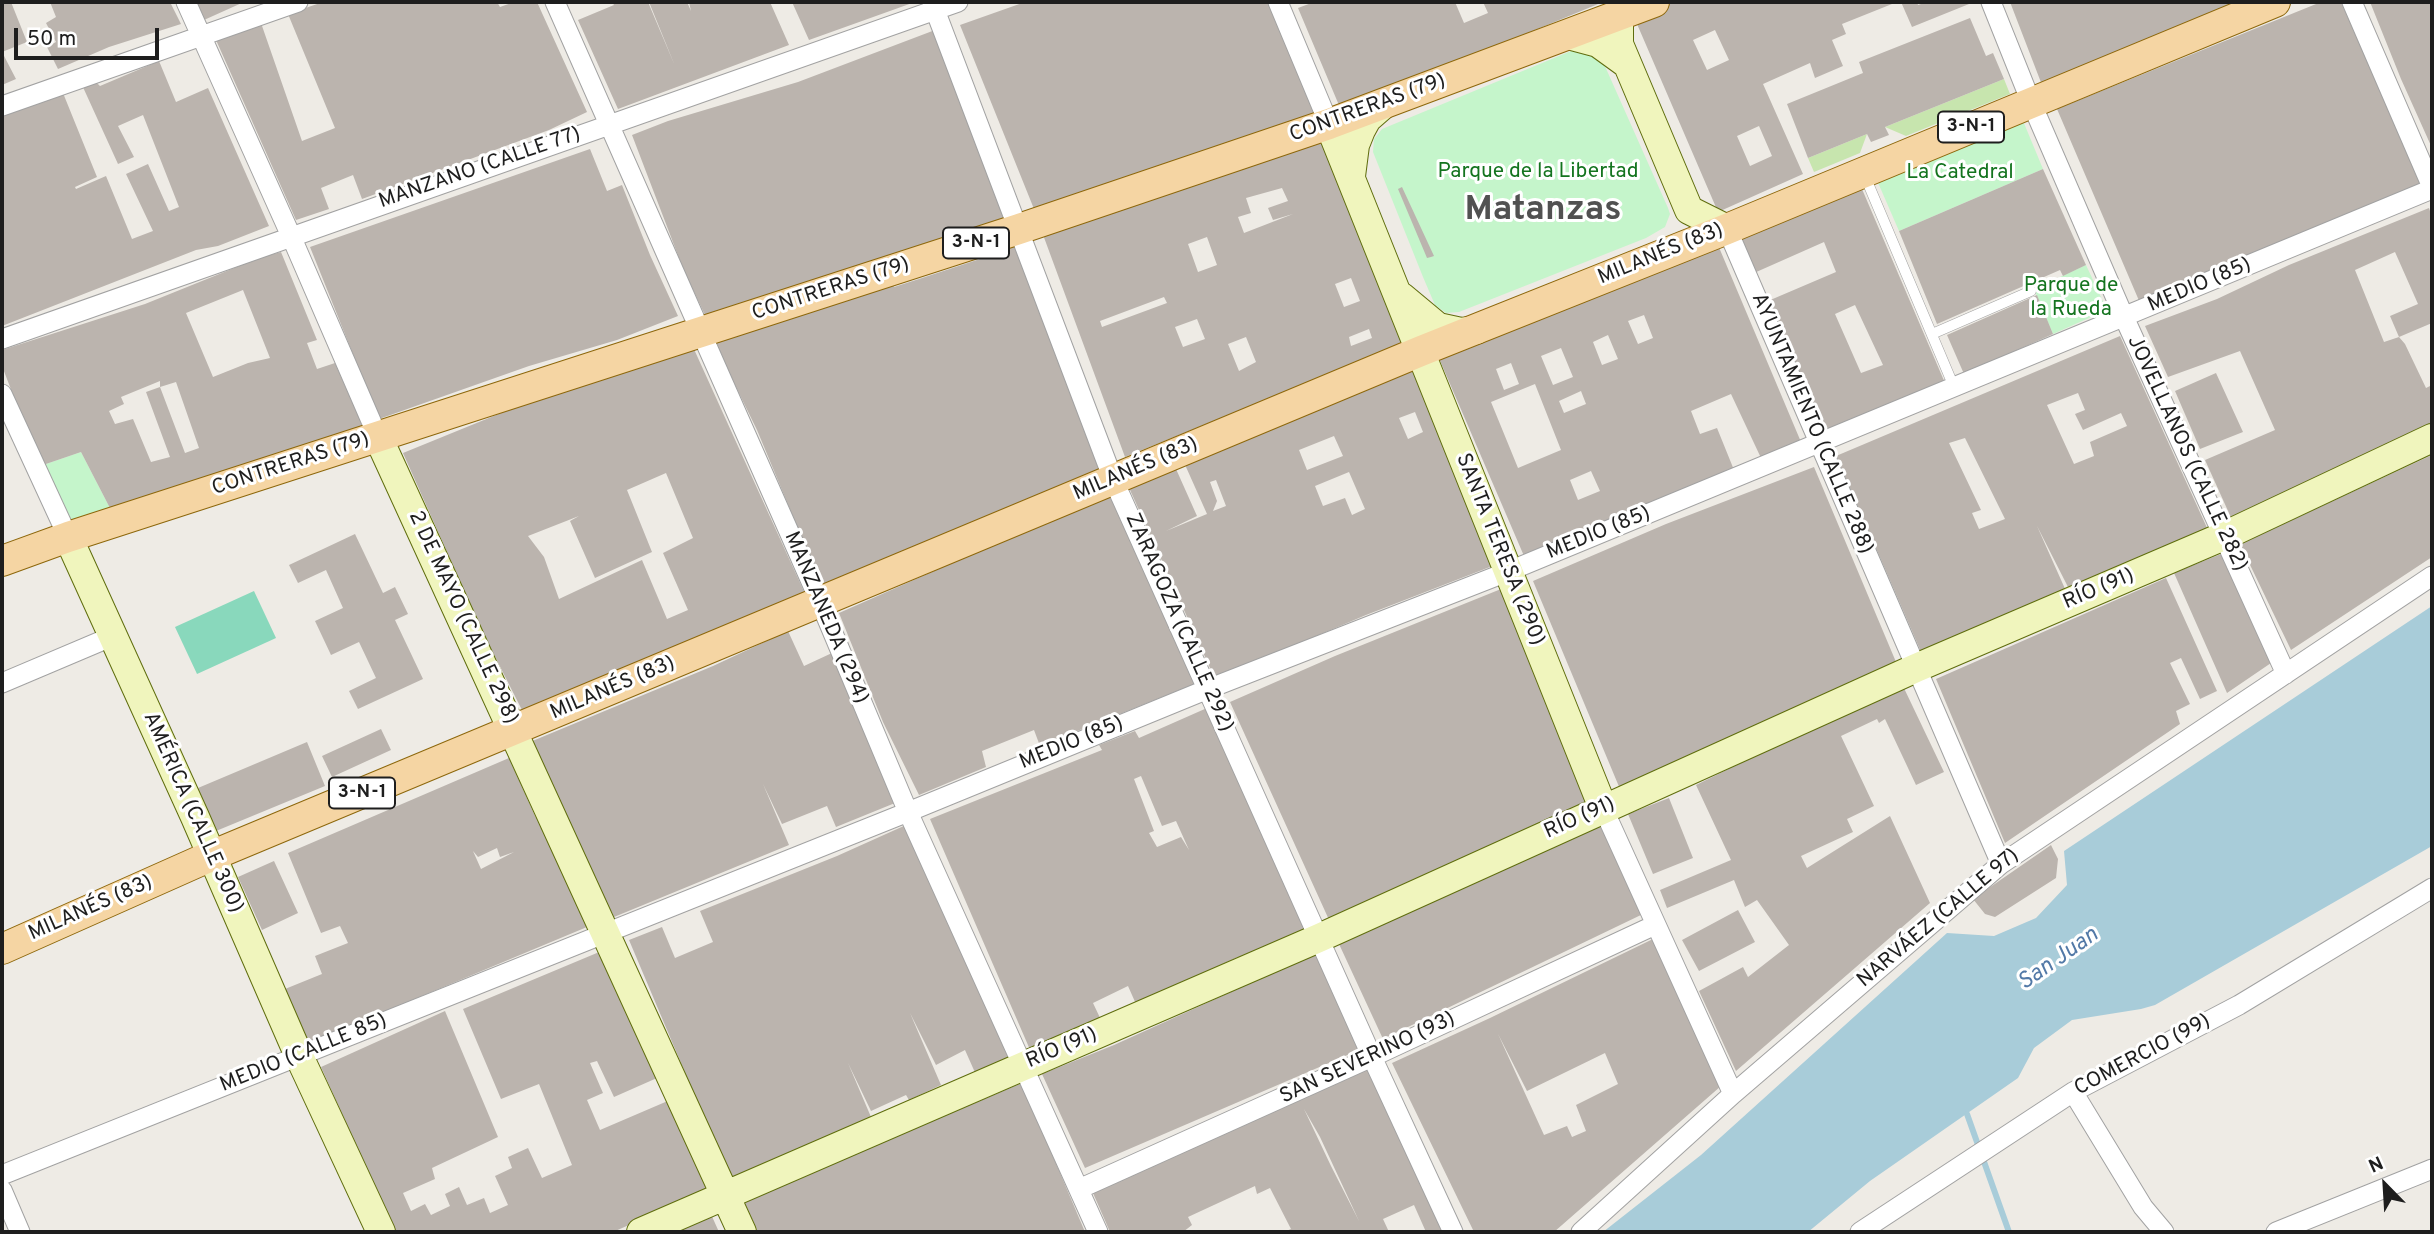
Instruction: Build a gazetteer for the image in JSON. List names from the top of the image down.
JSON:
{
  "streets": {
    "main road": ["CONTRERAS (79)", "3-N-1", "MILANÉS (83)"],
    "street": [
      "MANZANO (CALLE 77)",
      "MEDIO (85)",
      "AYUNTAMIENTO (CALLE 288)",
      "JOVELLANOS (CALLE 282)",
      "SANTA TERESA (290)",
      "RÍO (91)",
      "2 DE MAYO (CALLE 298)",
      "MANZANEDA (294)",
      "ZARAGOZA (CALLE 292)",
      "AMÉRICA (CALLE 300)",
      "NARVÁEZ (CALLE 97)",
      "MEDIO (CALLE 85)",
      "COMERCIO (99)",
      "SAN SEVERINO (93)"
    ]
  },
  "crossings": [
    ["CONTRERAS (79)", "SANTA TERESA (290)"],
    ["CONTRERAS (79)", "2 DE MAYO (CALLE 298)"],
    ["CONTRERAS (79)", "MANZANEDA (294)"],
    ["CONTRERAS (79)", "ZARAGOZA (CALLE 292)"],
    ["CONTRERAS (79)", "AMÉRICA (CALLE 300)"],
    ["MANZANO (CALLE 77)", "2 DE MAYO (CALLE 298)"],
    ["MANZANO (CALLE 77)", "MANZANEDA (294)"],
    ["MANZANO (CALLE 77)", "ZARAGOZA (CALLE 292)"],
    ["MILANÉS (83)", "AYUNTAMIENTO (CALLE 288)"],
    ["MILANÉS (83)", "JOVELLANOS (CALLE 282)"],
    ["MILANÉS (83)", "SANTA TERESA (290)"],
    ["MILANÉS (83)", "2 DE MAYO (CALLE 298)"],
    ["MILANÉS (83)", "MANZANEDA (294)"],
    ["MILANÉS (83)", "ZARAGOZA (CALLE 292)"],
    ["MILANÉS (83)", "AMÉRICA (CALLE 300)"],
    ["MEDIO (85)", "AYUNTAMIENTO (CALLE 288)"],
    ["MEDIO (85)", "JOVELLANOS (CALLE 282)"],
    ["MEDIO (85)", "SANTA TERESA (290)"],
    ["MEDIO (85)", "2 DE MAYO (CALLE 298)"],
    ["MEDIO (85)", "MANZANEDA (294)"],
    ["MEDIO (85)", "ZARAGOZA (CALLE 292)"],
    ["MEDIO (85)", "MEDIO (CALLE 85)"],
    ["AYUNTAMIENTO (CALLE 288)", "RÍO (91)"],
    ["AYUNTAMIENTO (CALLE 288)", "NARVÁEZ (CALLE 97)"],
    ["JOVELLANOS (CALLE 282)", "RÍO (91)"],
    ["JOVELLANOS (CALLE 282)", "NARVÁEZ (CALLE 97)"],
    ["SANTA TERESA (290)", "RÍO (91)"],
    ["SANTA TERESA (290)", "NARVÁEZ (CALLE 97)"],
    ["SANTA TERESA (290)", "SAN SEVERINO (93)"],
    ["RÍO (91)", "2 DE MAYO (CALLE 298)"],
    ["RÍO (91)", "MANZANEDA (294)"],
    ["RÍO (91)", "ZARAGOZA (CALLE 292)"],
    ["2 DE MAYO (CALLE 298)", "MEDIO (CALLE 85)"],
    ["MANZANEDA (294)", "SAN SEVERINO (93)"],
    ["ZARAGOZA (CALLE 292)", "SAN SEVERINO (93)"],
    ["AMÉRICA (CALLE 300)", "MEDIO (CALLE 85)"]
  ],
  "districts": ["Matanzas"],
  "water": ["San Juan"],
  "parks": ["Parque de la Libertad", "La Catedral", "Parque de la Rueda"],
  "scale_bar": "50 m",
  "north": "top left"
}
